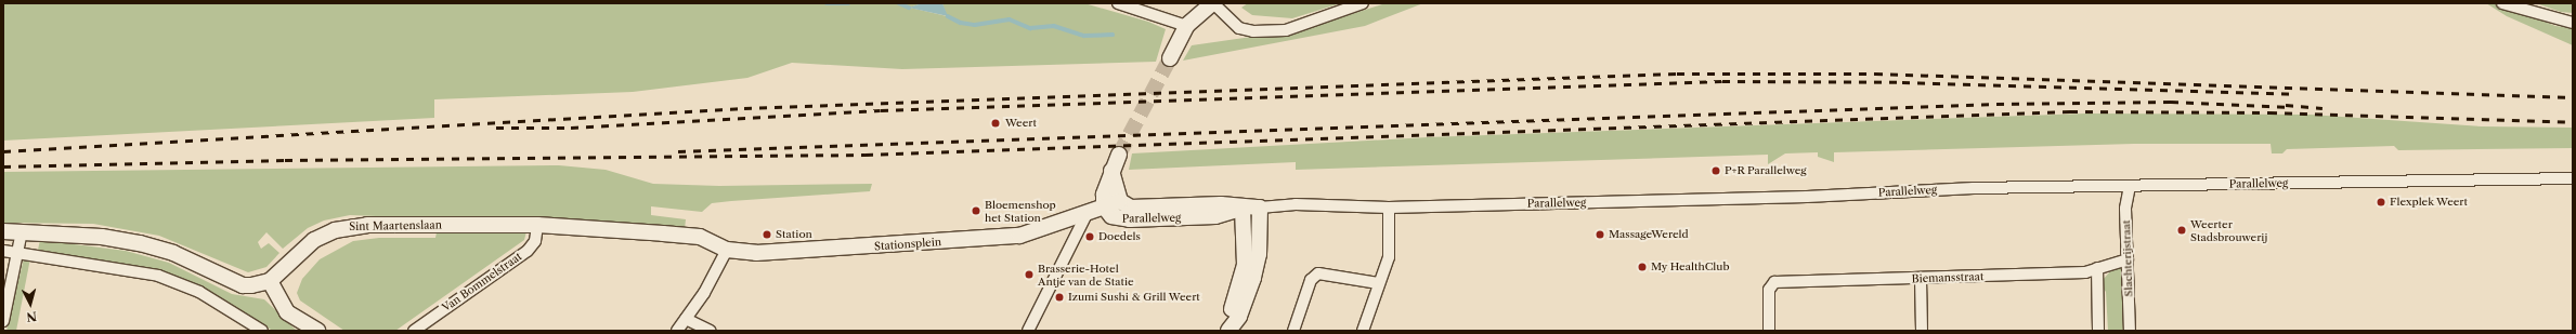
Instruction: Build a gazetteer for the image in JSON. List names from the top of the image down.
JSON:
{
  "streets": {
    "street": [
      "Parallelweg",
      "Sint Maartenslaan",
      "Stationsplein",
      "Slachterijstraat",
      "Biemansstraat",
      "Van Bommelstraat"
    ]
  },
  "crossings": [
    ["Parallelweg", "Stationsplein"],
    ["Parallelweg", "Slachterijstraat"],
    ["Sint Maartenslaan", "Stationsplein"],
    ["Sint Maartenslaan", "Van Bommelstraat"],
    ["Slachterijstraat", "Biemansstraat"]
  ],
  "places": [
    "Weert",
    "P+R Parallelweg",
    "Flexplek Weert",
    "Bloemenshop het Station",
    "Weerter Stadsbrouwerij",
    "Station",
    "MassageWereld",
    "Doedels",
    "My HealthClub",
    "Brasserie-Hotel Antje van de Statie",
    "Izumi Sushi & Grill Weert"
  ],
  "north": "bottom"
}
